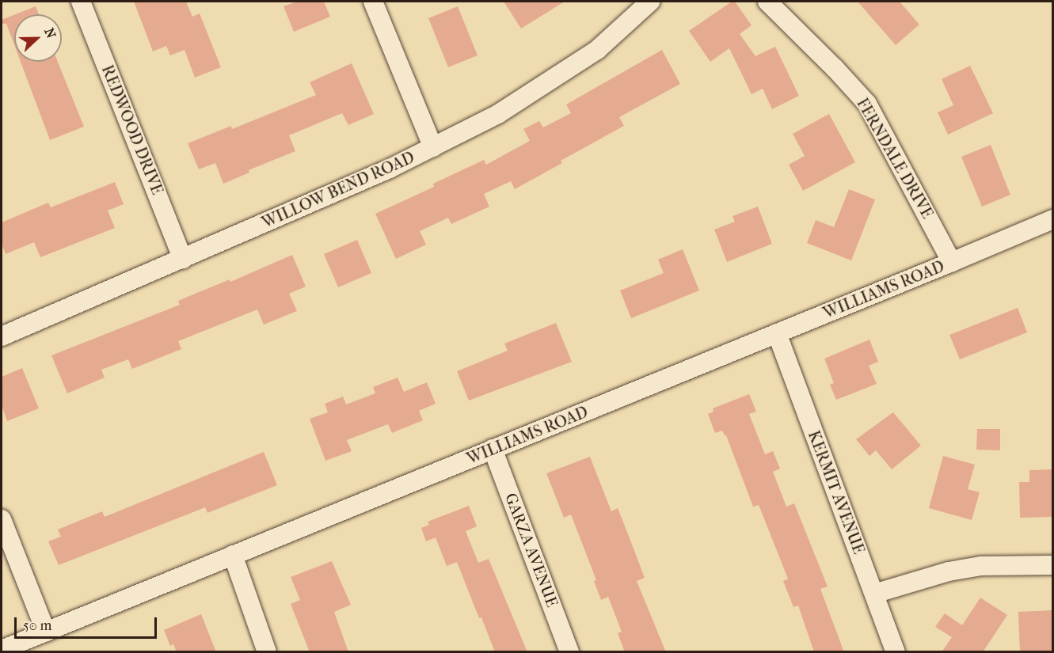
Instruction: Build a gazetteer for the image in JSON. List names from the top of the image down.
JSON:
{
  "streets": {
    "street": [
      "REDWOOD DRIVE",
      "FERNDALE DRIVE",
      "WILLOW BEND ROAD",
      "WILLIAMS ROAD",
      "KERMIT AVENUE",
      "GARZA AVENUE"
    ]
  },
  "crossings": [
    ["REDWOOD DRIVE", "WILLOW BEND ROAD"],
    ["FERNDALE DRIVE", "WILLIAMS ROAD"],
    ["WILLIAMS ROAD", "KERMIT AVENUE"],
    ["WILLIAMS ROAD", "GARZA AVENUE"]
  ],
  "scale_bar": "50 m",
  "north": "right"
}
